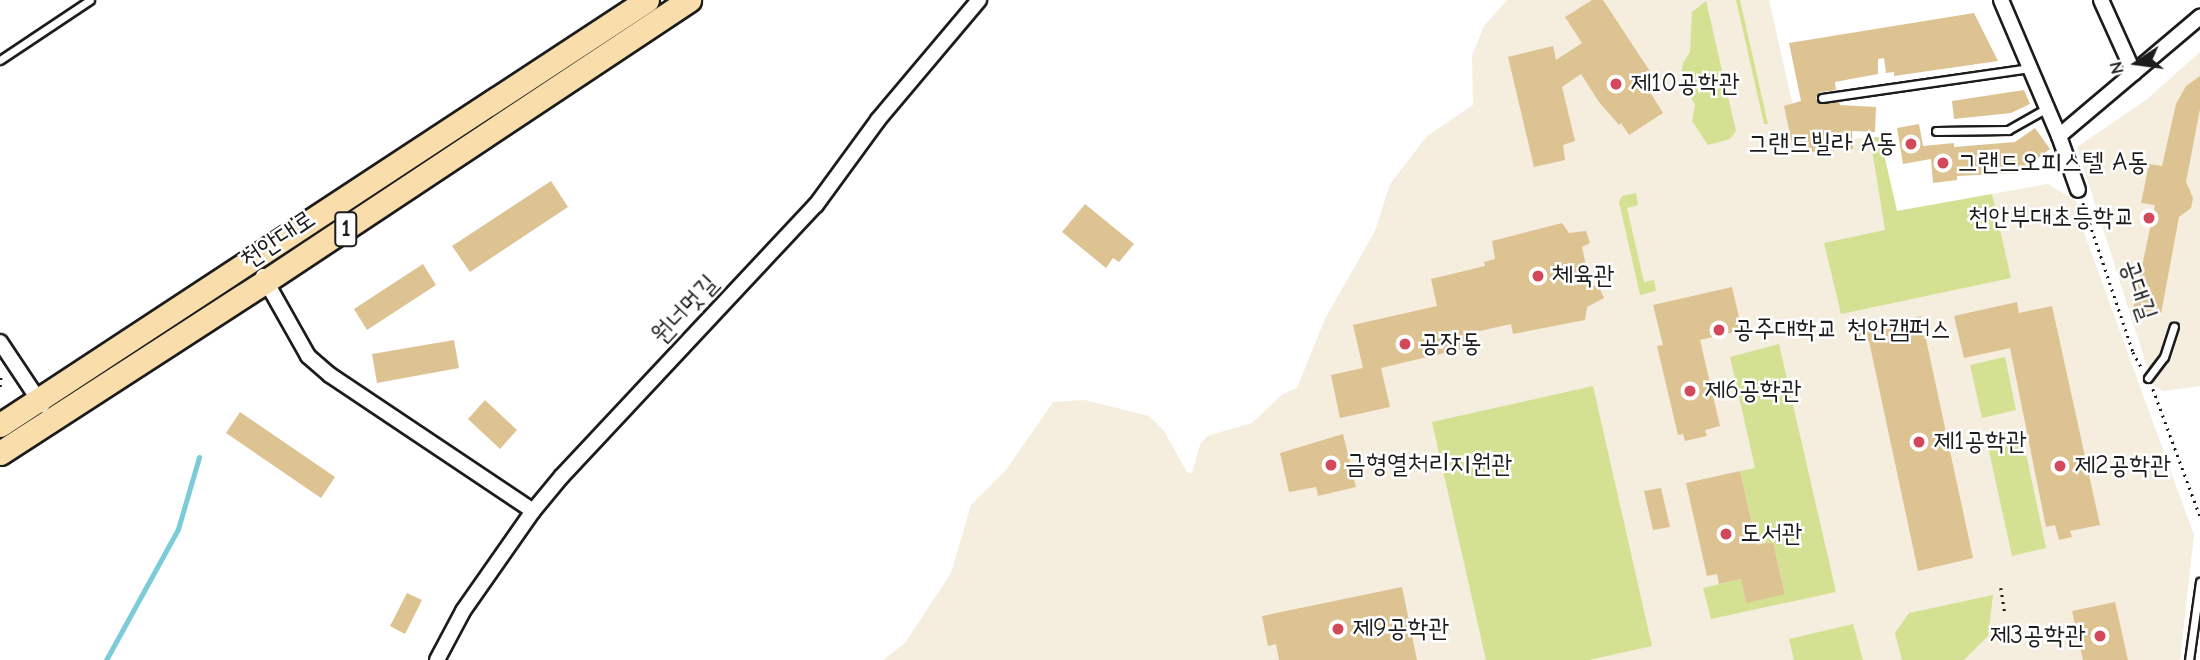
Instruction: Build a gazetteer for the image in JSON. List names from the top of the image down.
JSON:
{
  "streets": {
    "main road": ["1", "천안대로"],
    "street": ["원너멋길"],
    "path": ["공대길"]
  },
  "places": [
    "제10공학관",
    "그랜드빌라 A동",
    "그랜드오피스텔 A동",
    "천안부대초등학교",
    "체육관",
    "공주대학교 천안캠퍼스",
    "공장동",
    "제6공학관",
    "제1공학관",
    "금형열처리지원관",
    "제2공학관",
    "도서관",
    "제9공학관",
    "제3공학관"
  ],
  "north": "left"
}
